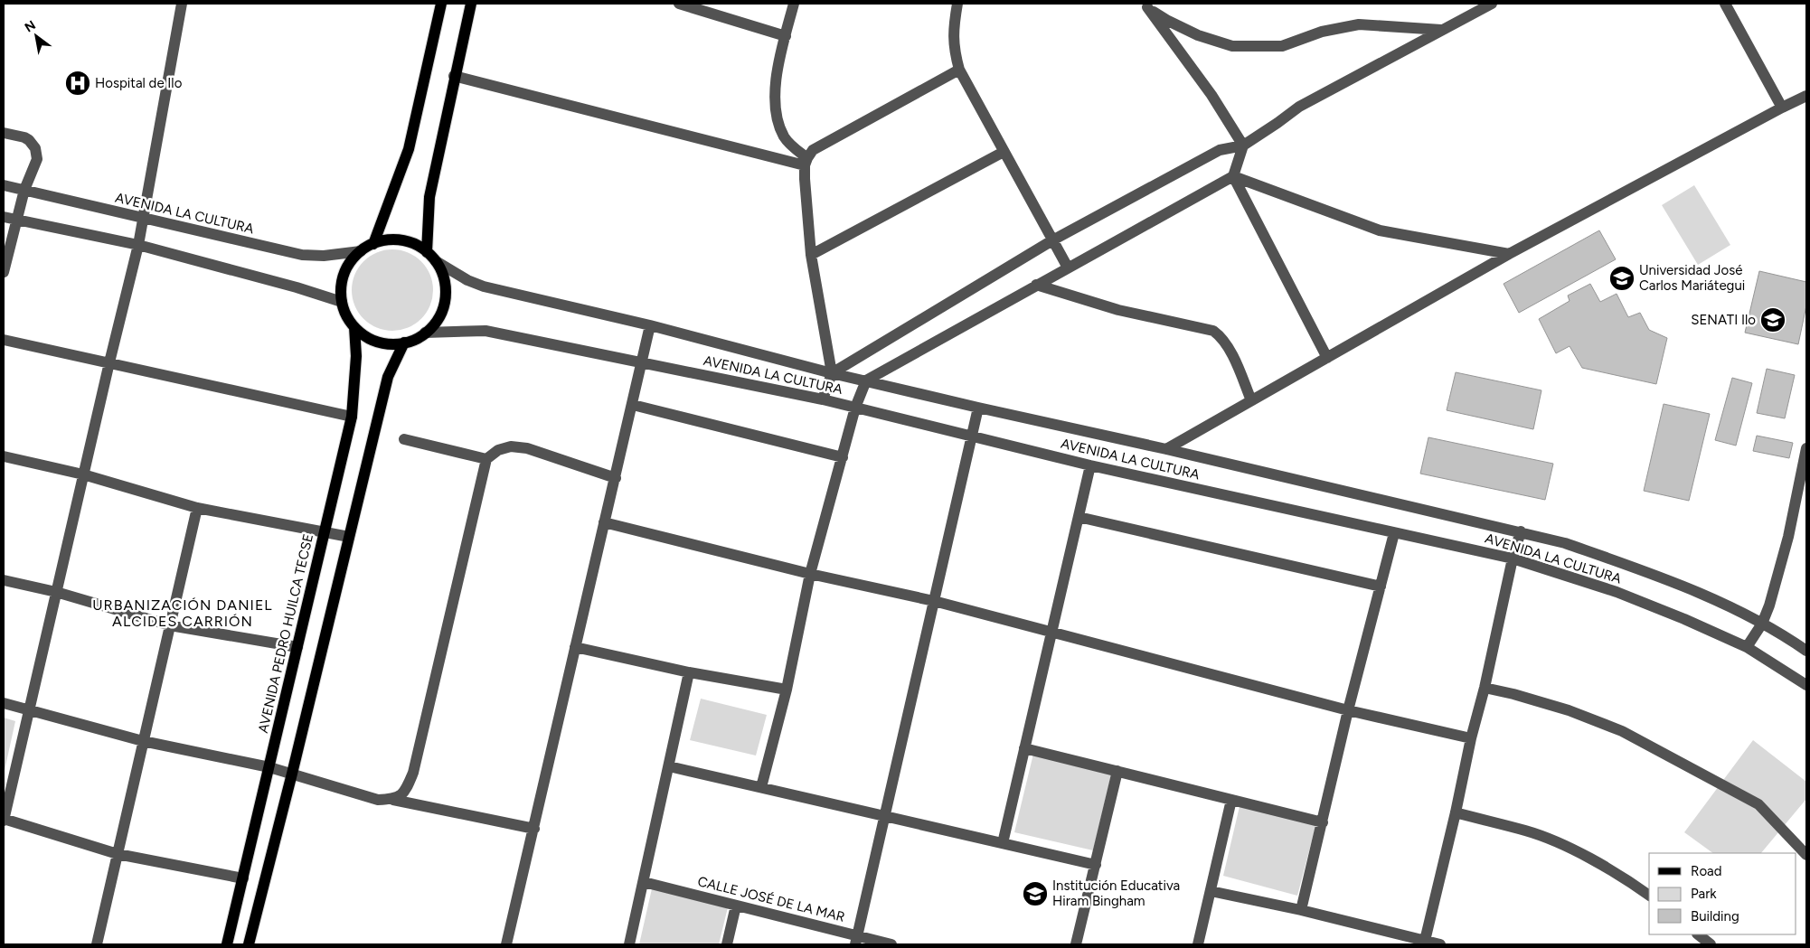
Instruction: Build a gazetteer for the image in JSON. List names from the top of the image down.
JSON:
{
  "streets": {
    "main road": ["AVENIDA PEDRO HUILCA TECSE"],
    "street": ["AVENIDA LA CULTURA", "CALLE JOSÉ DE LA MAR"]
  },
  "crossings": [
    ["AVENIDA LA CULTURA", "AVENIDA PEDRO HUILCA TECSE"]
  ],
  "districts": ["URBANIZACIÓN DANIEL ALCIDES CARRIÓN"],
  "places": {
    "hospital": ["Hospital de Ilo"],
    "school or university": ["Universidad José Carlos Mariátegui", "SENATI Ilo", "Institución Educativa Hiram Bingham"]
  },
  "legend": ["Road", "Park", "Building"],
  "north": "top left"
}
